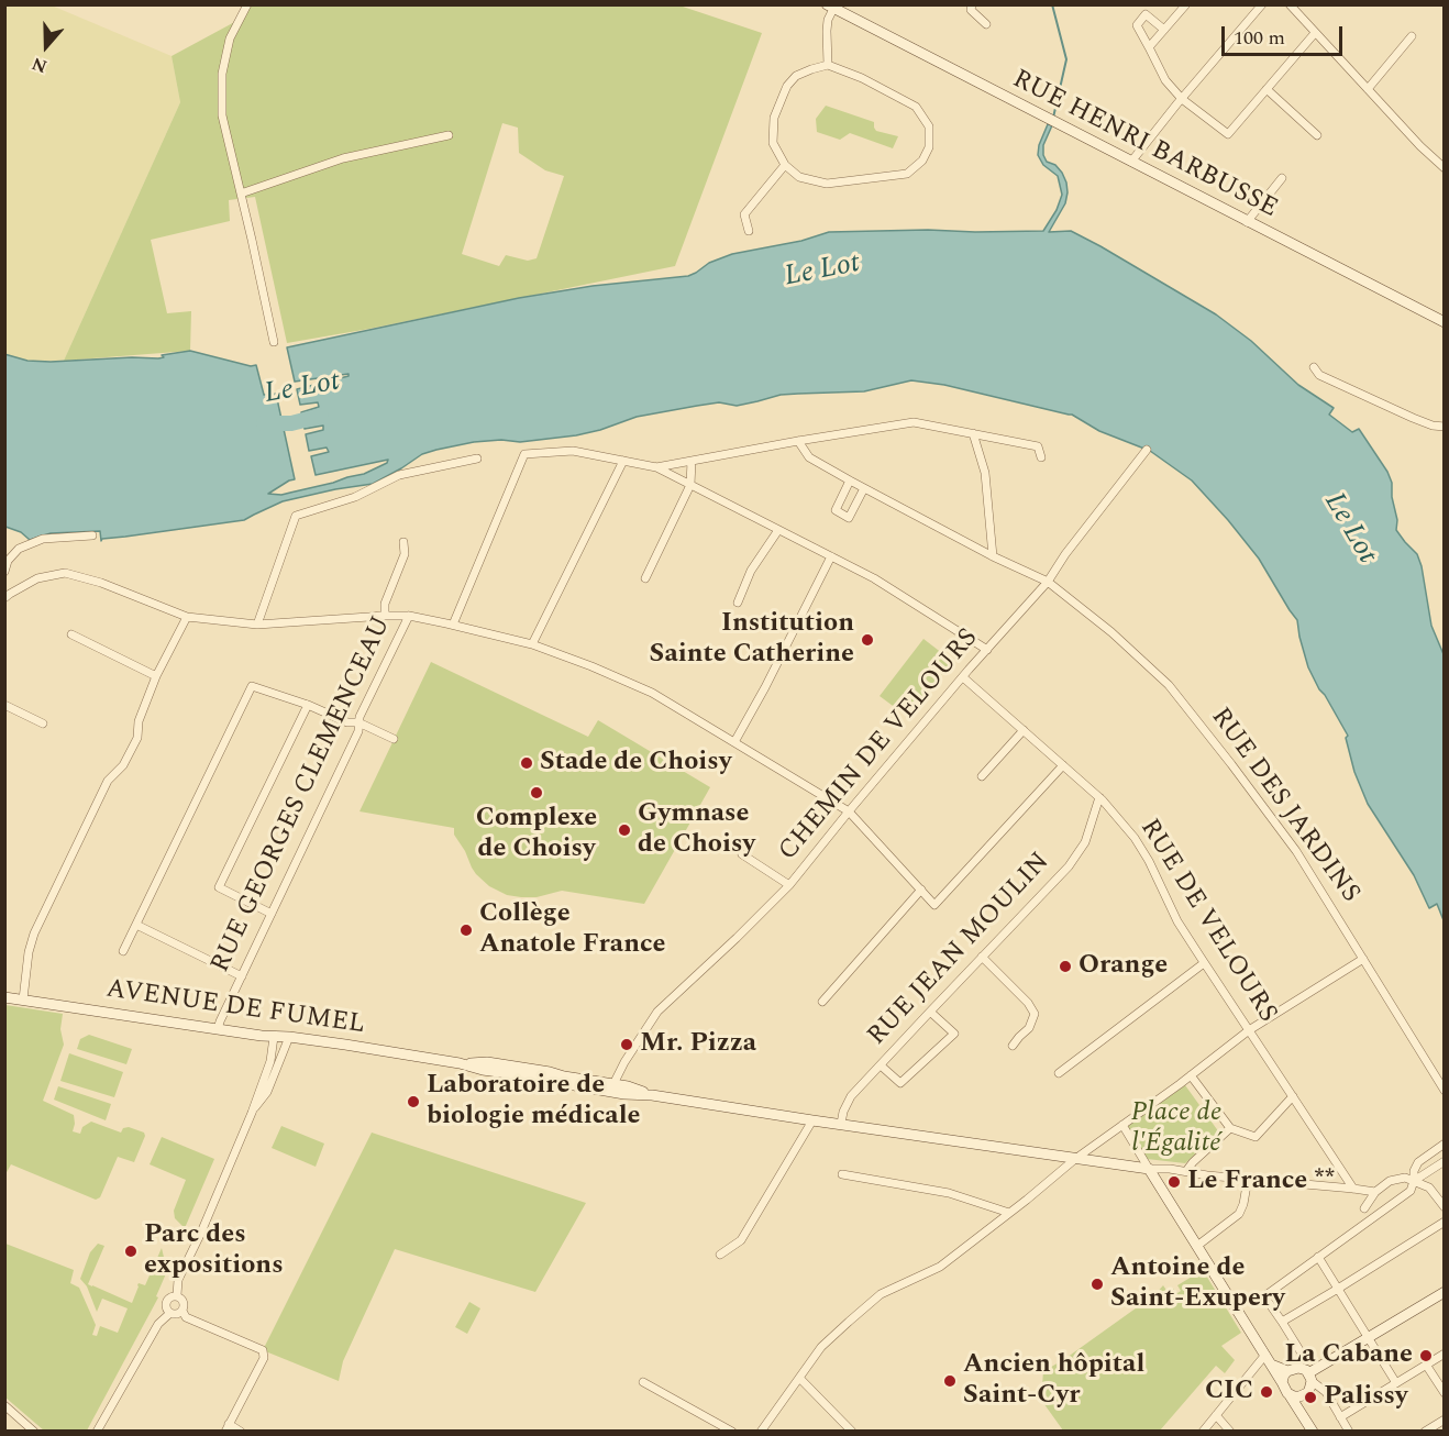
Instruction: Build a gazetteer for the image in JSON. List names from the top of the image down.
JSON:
{
  "streets": {
    "main road": ["RUE HENRI BARBUSSE", "AVENUE DE FUMEL"],
    "street": [
      "CHEMIN DE VELOURS",
      "RUE GEORGES CLEMENCEAU",
      "RUE DES JARDINS",
      "RUE DE VELOURS",
      "RUE JEAN MOULIN"
    ]
  },
  "crossings": [
    ["CHEMIN DE VELOURS", "RUE DES JARDINS"],
    ["CHEMIN DE VELOURS", "RUE DE VELOURS"],
    ["CHEMIN DE VELOURS", "AVENUE DE FUMEL"],
    ["RUE GEORGES CLEMENCEAU", "AVENUE DE FUMEL"],
    ["RUE DE VELOURS", "RUE JEAN MOULIN"],
    ["RUE JEAN MOULIN", "AVENUE DE FUMEL"]
  ],
  "water": ["Le Lot"],
  "parks": ["Place de l'Égalité"],
  "places": [
    "Institution Sainte Catherine",
    "Stade de Choisy",
    "Complexe de Choisy",
    "Gymnase de Choisy",
    "Collège Anatole France",
    "Orange",
    "Mr. Pizza",
    "Laboratoire de biologie médicale",
    "Le France **",
    "Parc des expositions",
    "Antoine de Saint-Exupery",
    "La Cabane",
    "Ancien hôpital Saint-Cyr",
    "CIC",
    "Palissy"
  ],
  "scale_bar": "100 m",
  "north": "bottom"
}
